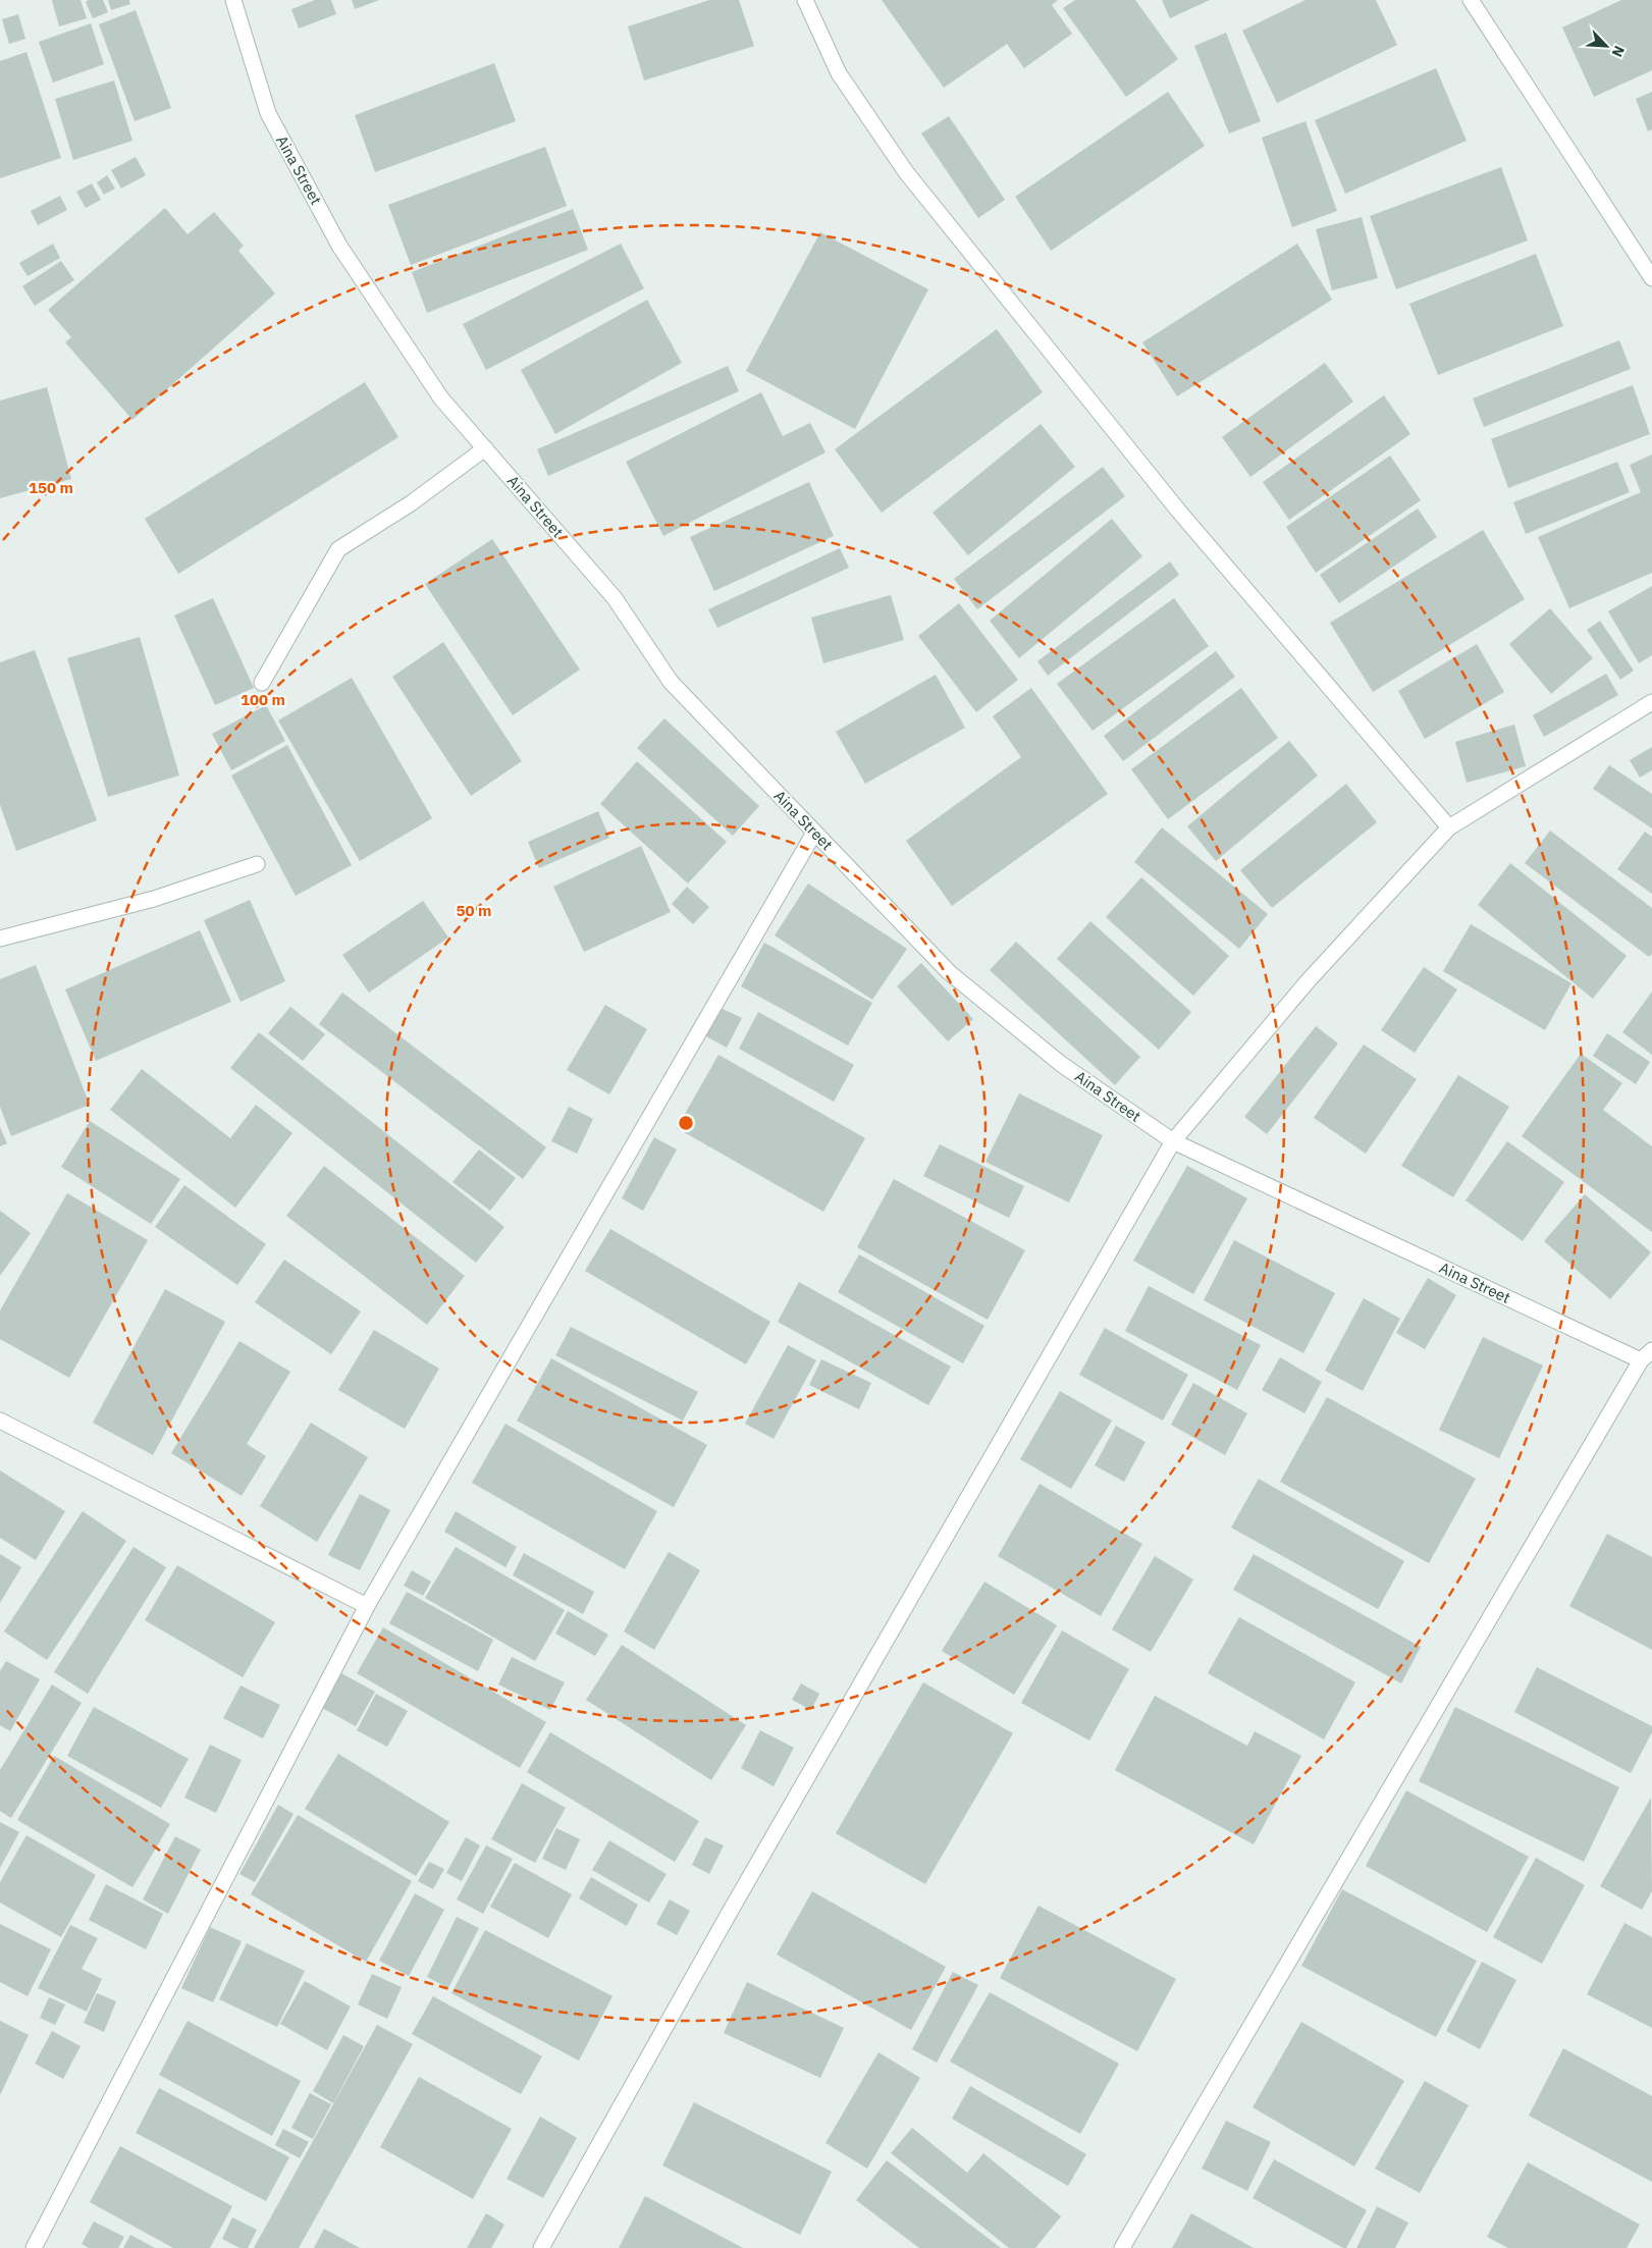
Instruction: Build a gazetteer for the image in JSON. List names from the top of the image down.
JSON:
{
  "streets": {
    "street": ["Aina Street"]
  },
  "north": "bottom right",
  "rings": ["150 m", "100 m", "50 m"]
}
